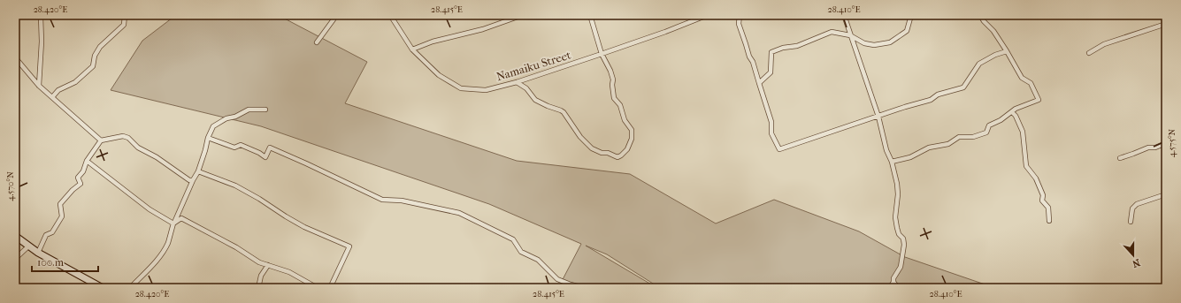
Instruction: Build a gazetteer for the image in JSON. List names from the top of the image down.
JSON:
{
  "streets": {
    "street": ["Namaiku Street"]
  },
  "scale_bar": "100 m",
  "north": "bottom",
  "coordinates": [
    "28.420°E",
    "28.415°E",
    "28.410°E",
    "4.575°N",
    "4.570°N"
  ]
}
